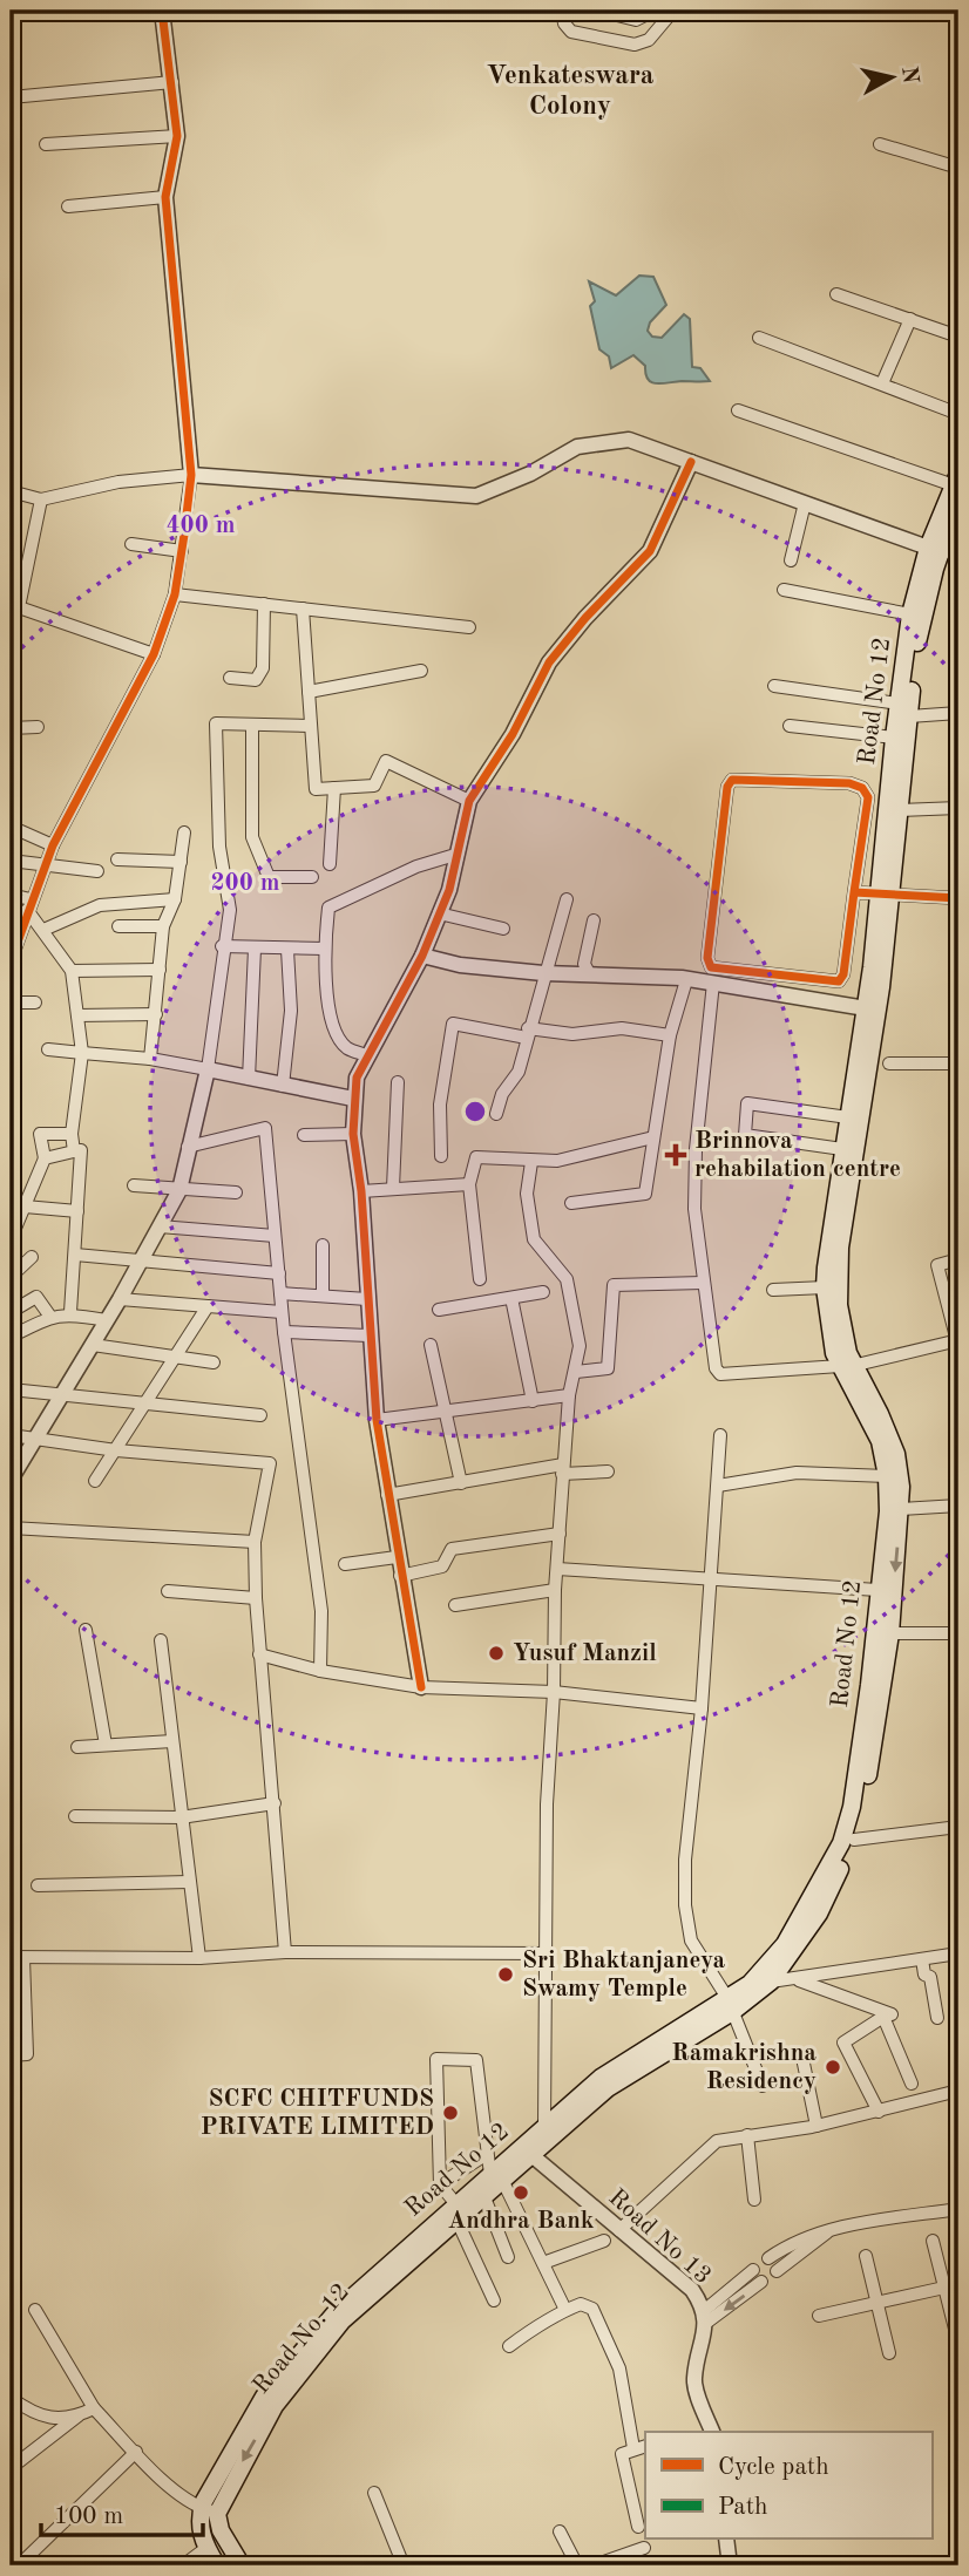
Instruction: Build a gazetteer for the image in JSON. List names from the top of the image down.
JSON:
{
  "streets": {
    "main road": ["Road No 12", "Road No. 12"],
    "street": ["Road No 13"]
  },
  "crossings": [
    ["Road No 12", "Road No 13"],
    ["Road No 12", "Road No. 12"],
    ["Road No 13", "Road No. 12"]
  ],
  "districts": ["Venkateswara Colony"],
  "places": {
    "health": ["Brinnova rehabilation centre"],
    "other": [
      "Yusuf Manzil",
      "Sri Bhaktanjaneya Swamy Temple",
      "Ramakrishna Residency",
      "SCFC CHITFUNDS PRIVATE LIMITED",
      "Andhra Bank"
    ]
  },
  "legend": ["Cycle path", "Path"],
  "scale_bar": "100 m",
  "north": "right",
  "rings": ["400 m", "200 m"]
}
